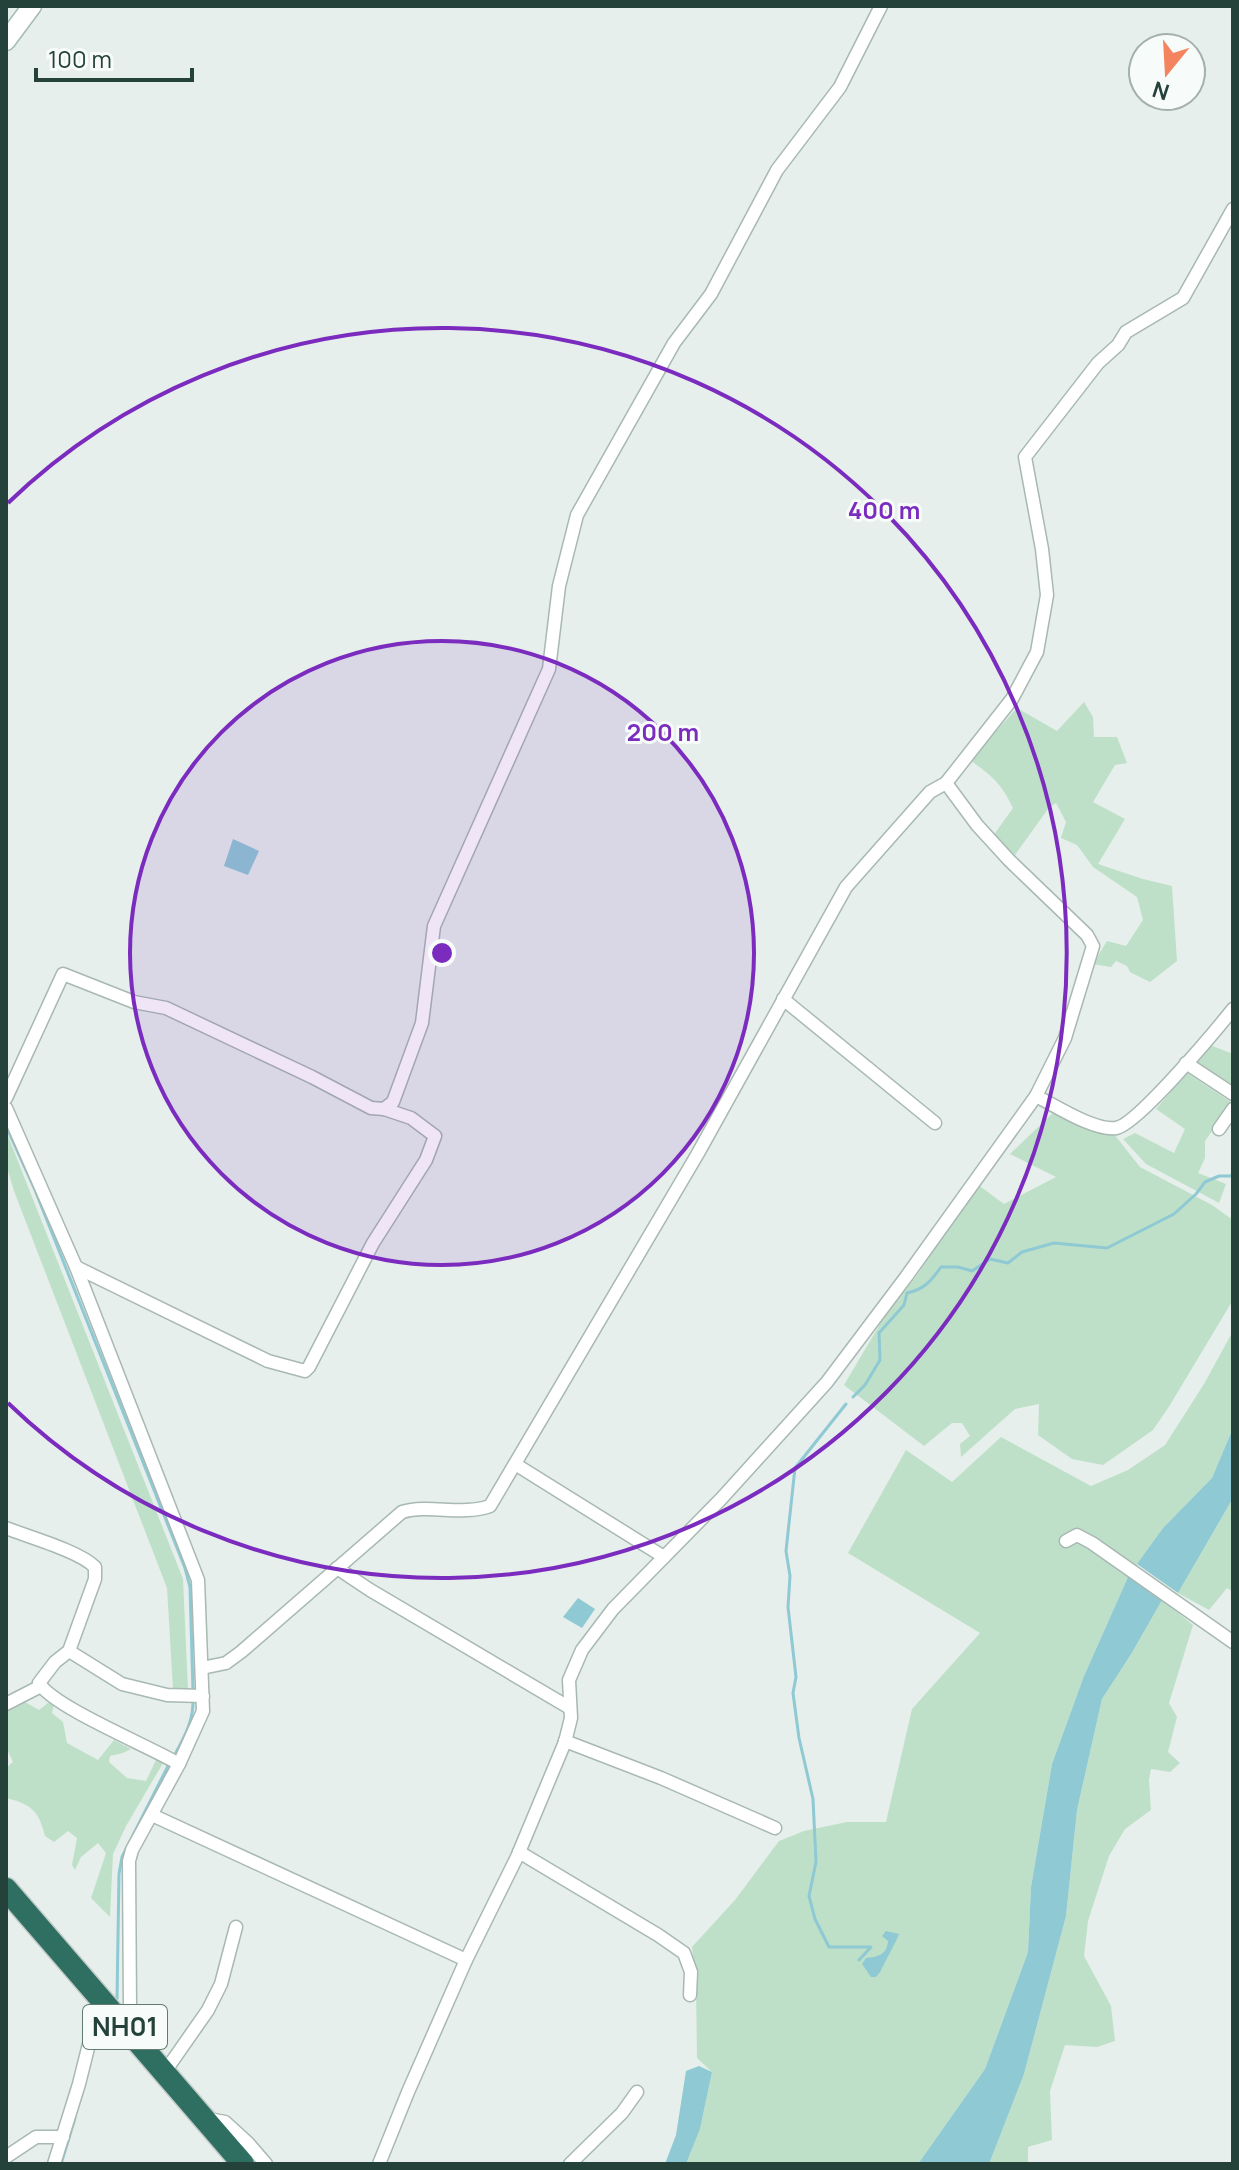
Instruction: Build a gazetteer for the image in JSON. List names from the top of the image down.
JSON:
{
  "streets": {
    "highway": ["NH01"]
  },
  "scale_bar": "100 m",
  "north": "bottom",
  "rings": ["400 m", "200 m"]
}
